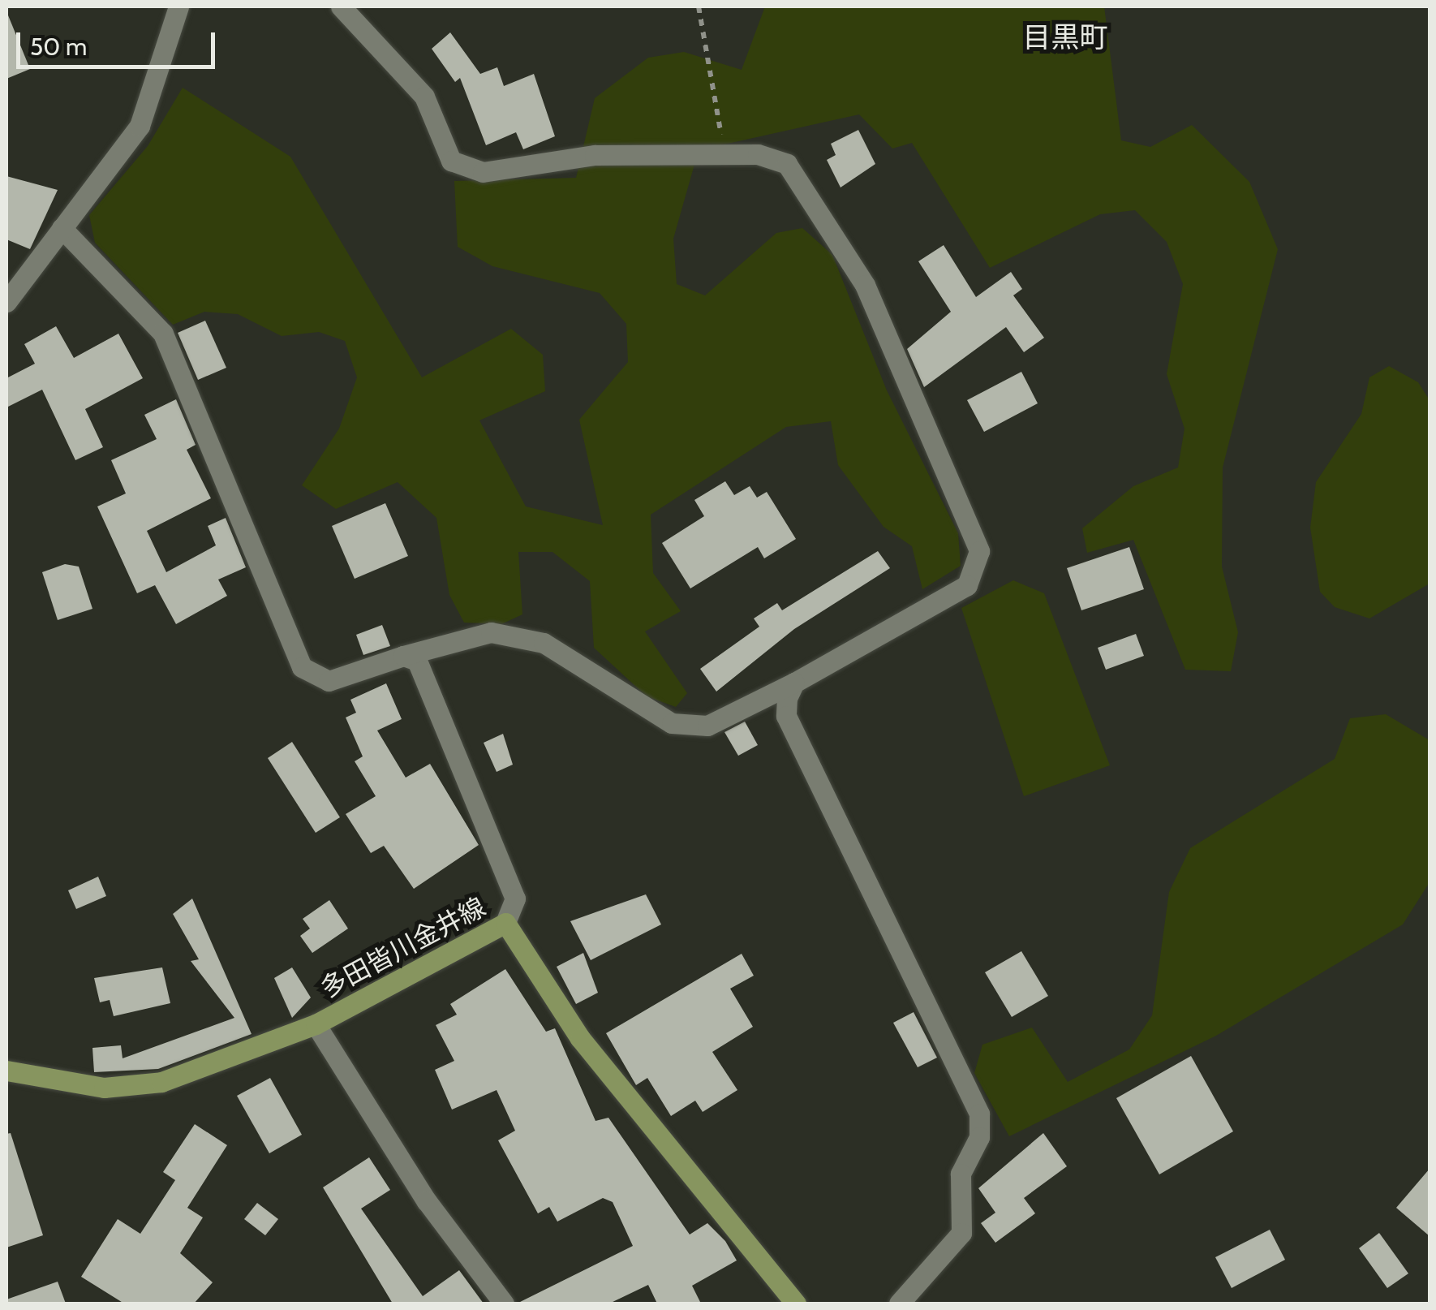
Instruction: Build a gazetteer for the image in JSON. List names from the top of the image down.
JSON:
{
  "streets": {
    "main road": ["多田皆川金井線"]
  },
  "districts": ["目黒町"],
  "scale_bar": "50 m"
}
